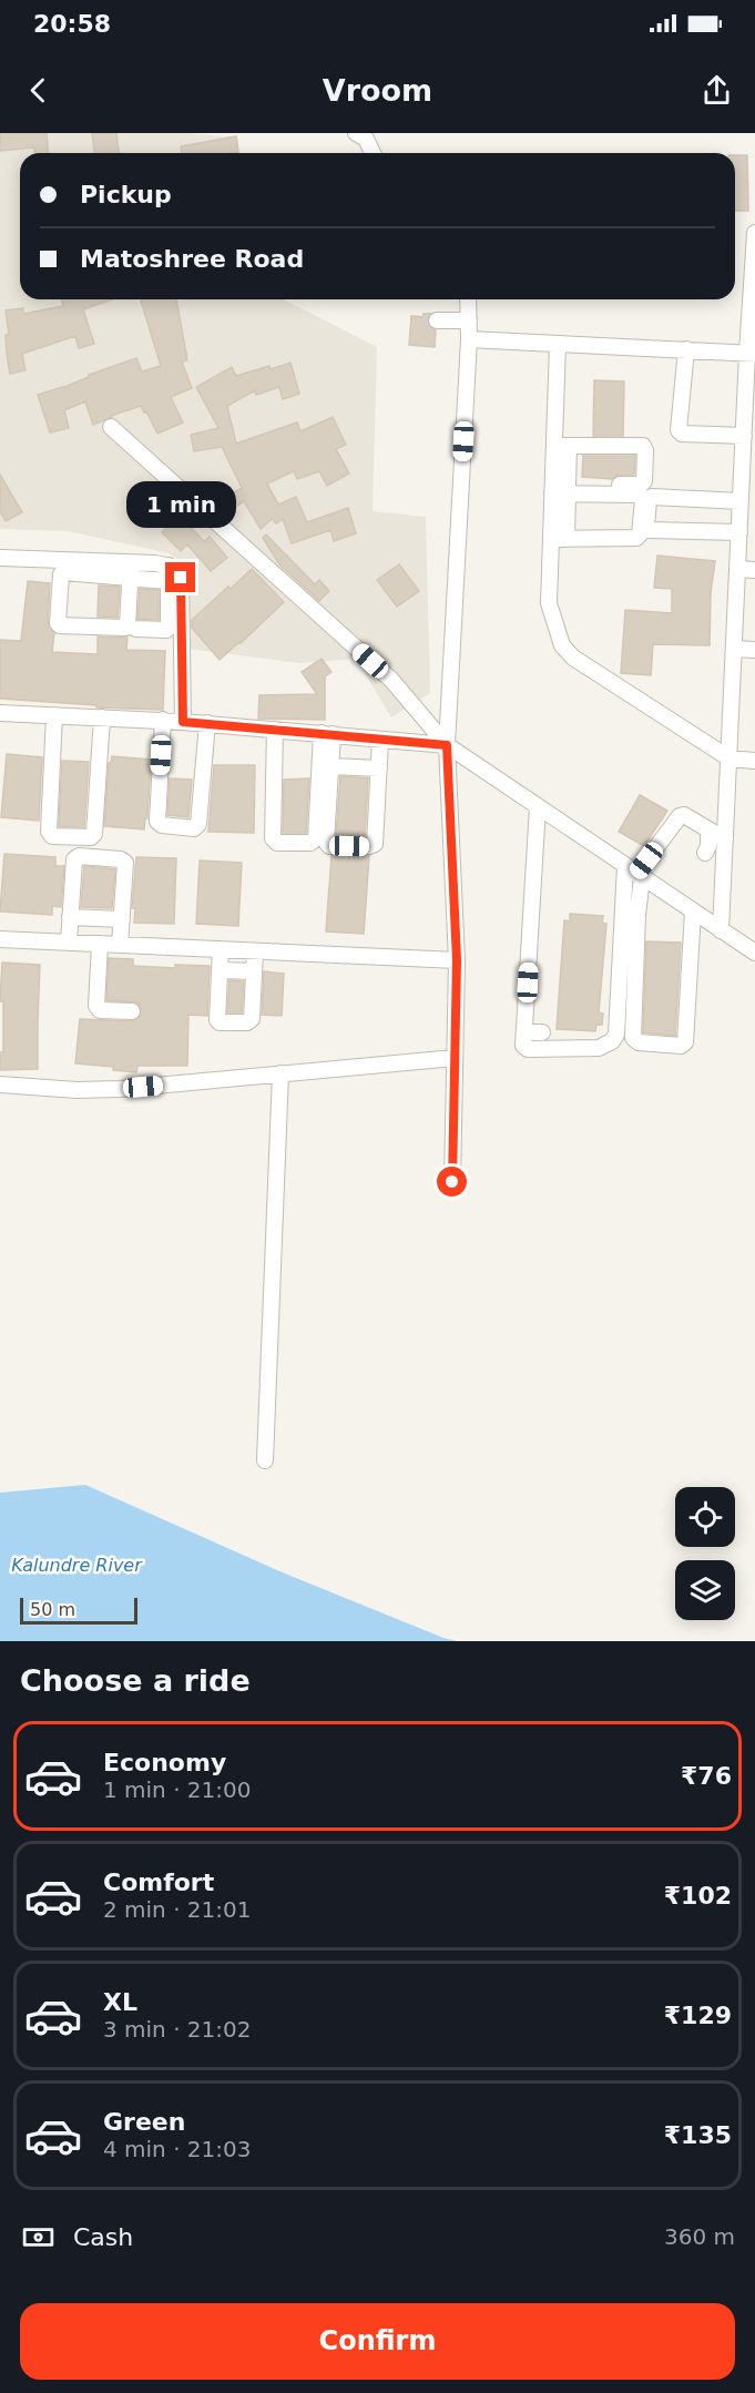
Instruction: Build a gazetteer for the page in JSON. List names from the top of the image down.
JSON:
{
  "water": ["Kalundre River"],
  "scale_bar": "50 m",
  "page": {
    "status": "20:58",
    "header": "Vroom",
    "banner": ["Pickup", "Matoshree Road"],
    "bubble": "1 min",
    "scale": "50 m",
    "heading": "Choose a ride",
    "list": [
      {
        "name": "Economy",
        "note": "1 min · 21:00",
        "value": "₹76"
      },
      {
        "name": "Comfort",
        "note": "2 min · 21:01",
        "value": "₹102"
      },
      {
        "name": "XL",
        "note": "3 min · 21:02",
        "value": "₹129"
      },
      {
        "name": "Green",
        "note": "4 min · 21:03",
        "value": "₹135"
      }
    ],
    "pay": ["Cash", "360 m"],
    "buttons": "Confirm"
  }
}
